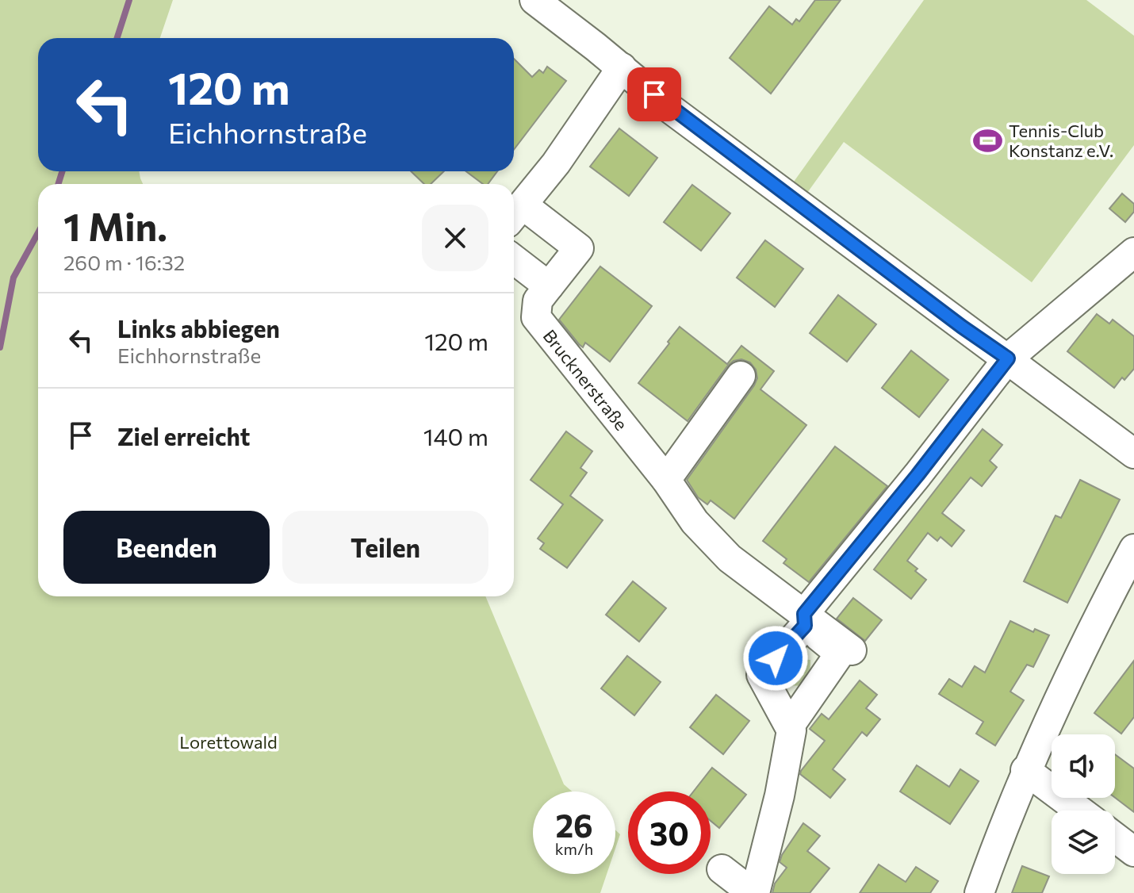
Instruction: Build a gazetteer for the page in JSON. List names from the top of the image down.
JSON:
{
  "streets": {
    "street": ["Brucknerstraße"]
  },
  "parks": ["Lorettowald"],
  "places": {
    "sports": ["Tennis-Club Konstanz e.V."]
  },
  "page": {
    "turn": ["120 m", "Eichhornstraße"],
    "heading": ["1 Min.", "260 m · 16:32"],
    "list": [
      {
        "name": "Links abbiegen",
        "note": "Eichhornstraße",
        "value": "120 m"
      },
      {
        "name": "Ziel erreicht",
        "value": "140 m"
      }
    ],
    "buttons": ["Beenden", "Teilen"],
    "speed": "26 km/h",
    "limit": "30"
  }
}
